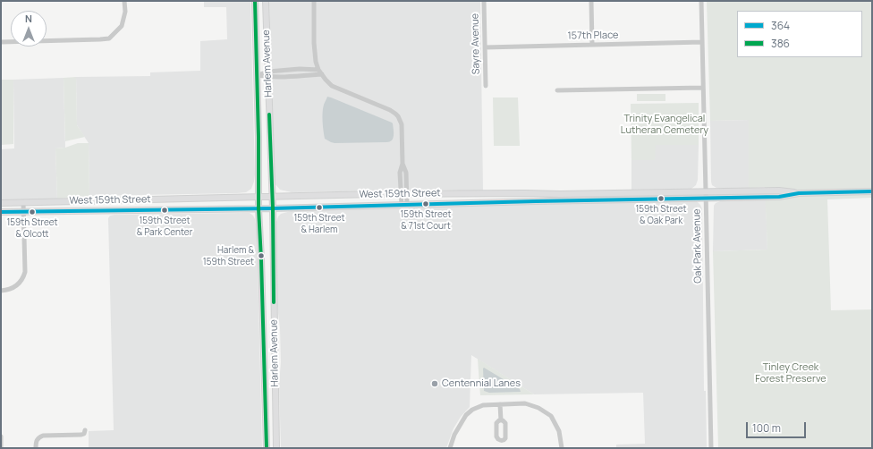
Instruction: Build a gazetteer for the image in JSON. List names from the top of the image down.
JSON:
{
  "streets": {
    "main road": ["Harlem Avenue", "West 159th Street"],
    "street": ["157th Place", "Sayre Avenue", "Oak Park Avenue"]
  },
  "crossings": [
    ["157th Place", "Sayre Avenue"],
    ["157th Place", "Oak Park Avenue"],
    ["Harlem Avenue", "West 159th Street"],
    ["West 159th Street", "Oak Park Avenue"]
  ],
  "parks": ["Trinity Evangelical Lutheran Cemetery", "Tinley Creek Forest Preserve"],
  "places": [
    "159th Street & Oak Park",
    "159th Street & 71st Court",
    "159th Street & Harlem",
    "159th Street & Park Center",
    "159th Street & Olcott",
    "Harlem & 159th Street",
    "Centennial Lanes"
  ],
  "lines": ["transit line 386", "transit line 364"],
  "legend": ["364", "386"],
  "scale_bar": "100 m",
  "north": "top"
}
